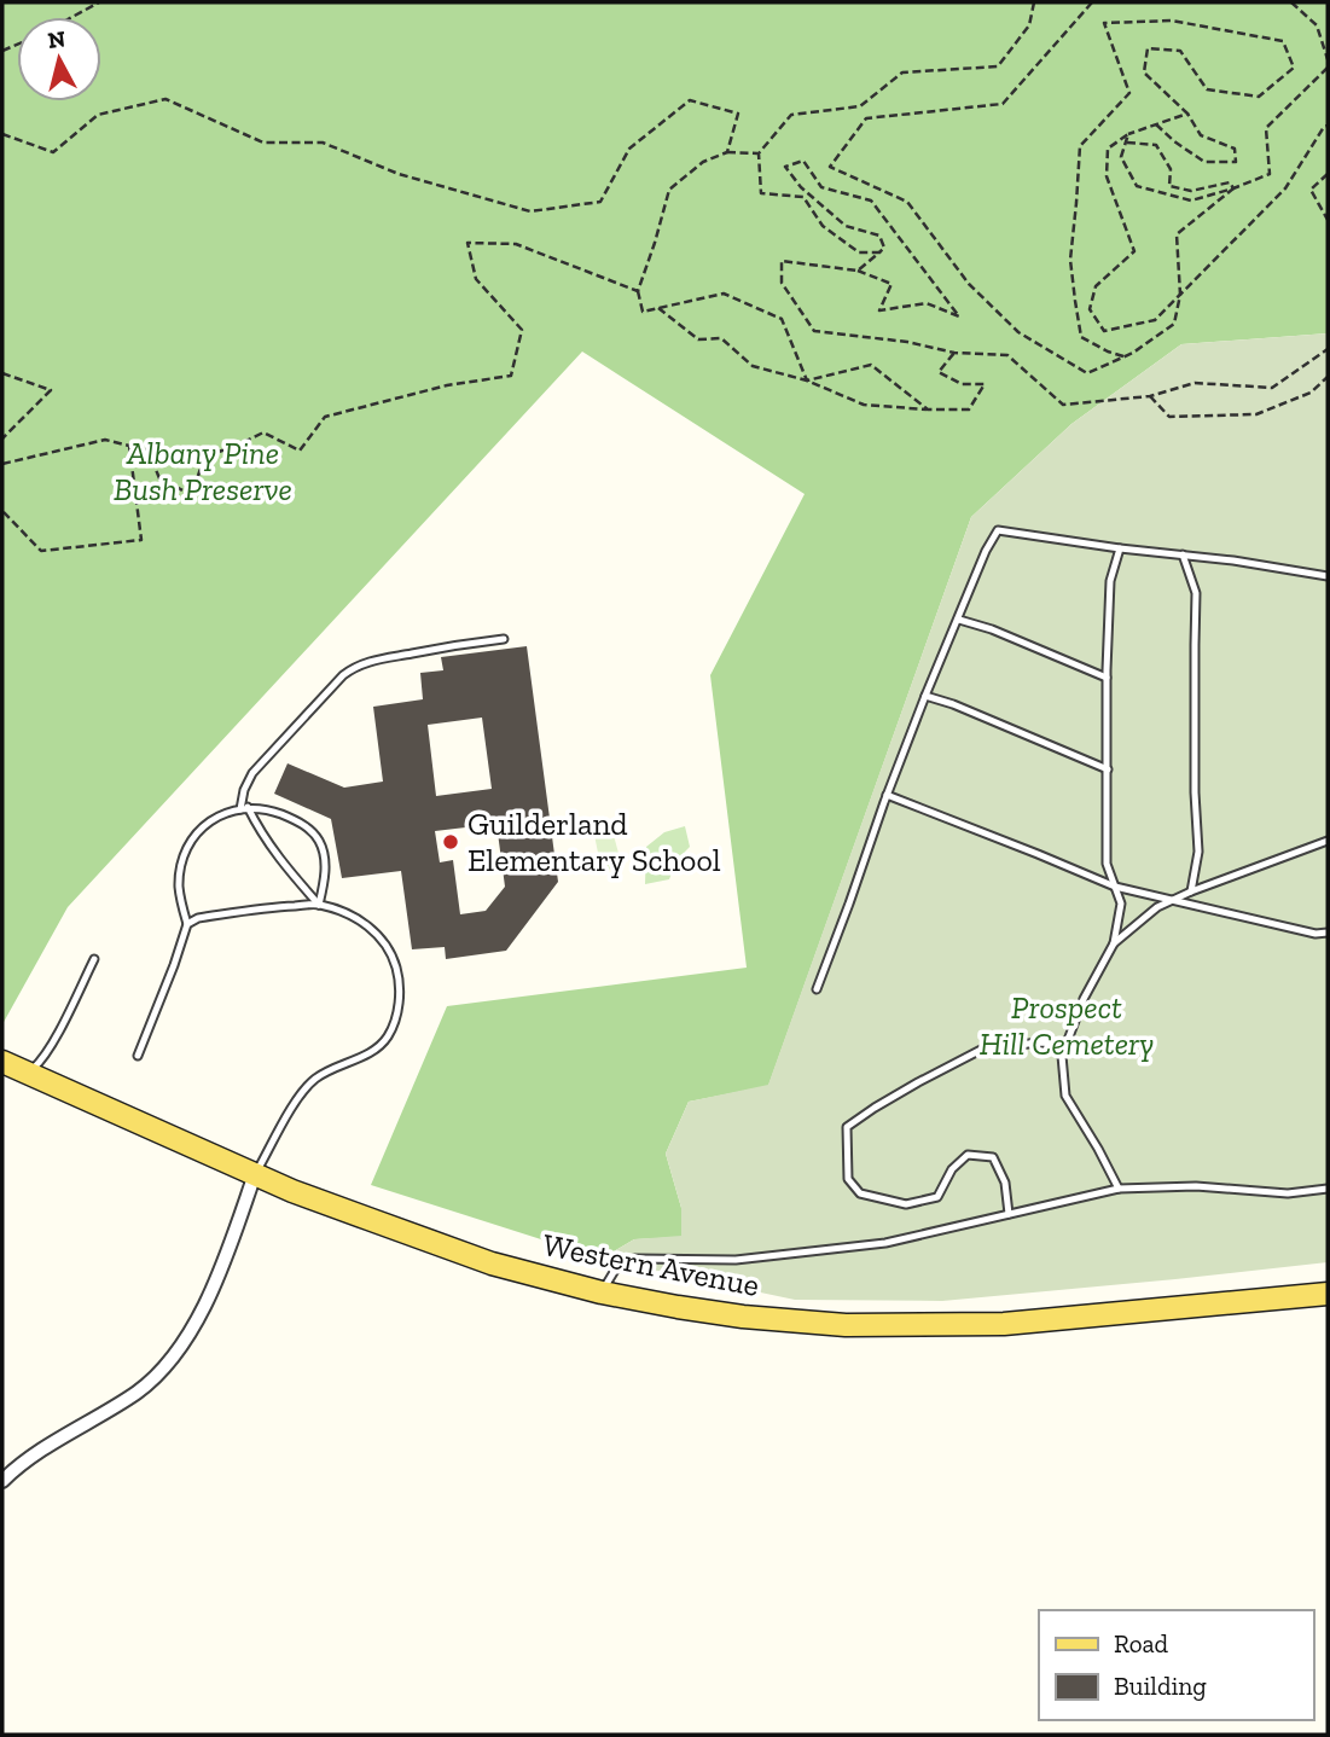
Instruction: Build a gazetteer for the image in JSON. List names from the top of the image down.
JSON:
{
  "streets": {
    "main road": ["Western Avenue"]
  },
  "parks": ["Albany Pine Bush Preserve", "Prospect Hill Cemetery"],
  "places": ["Guilderland Elementary School"],
  "legend": ["Road", "Building"],
  "north": "top"
}
